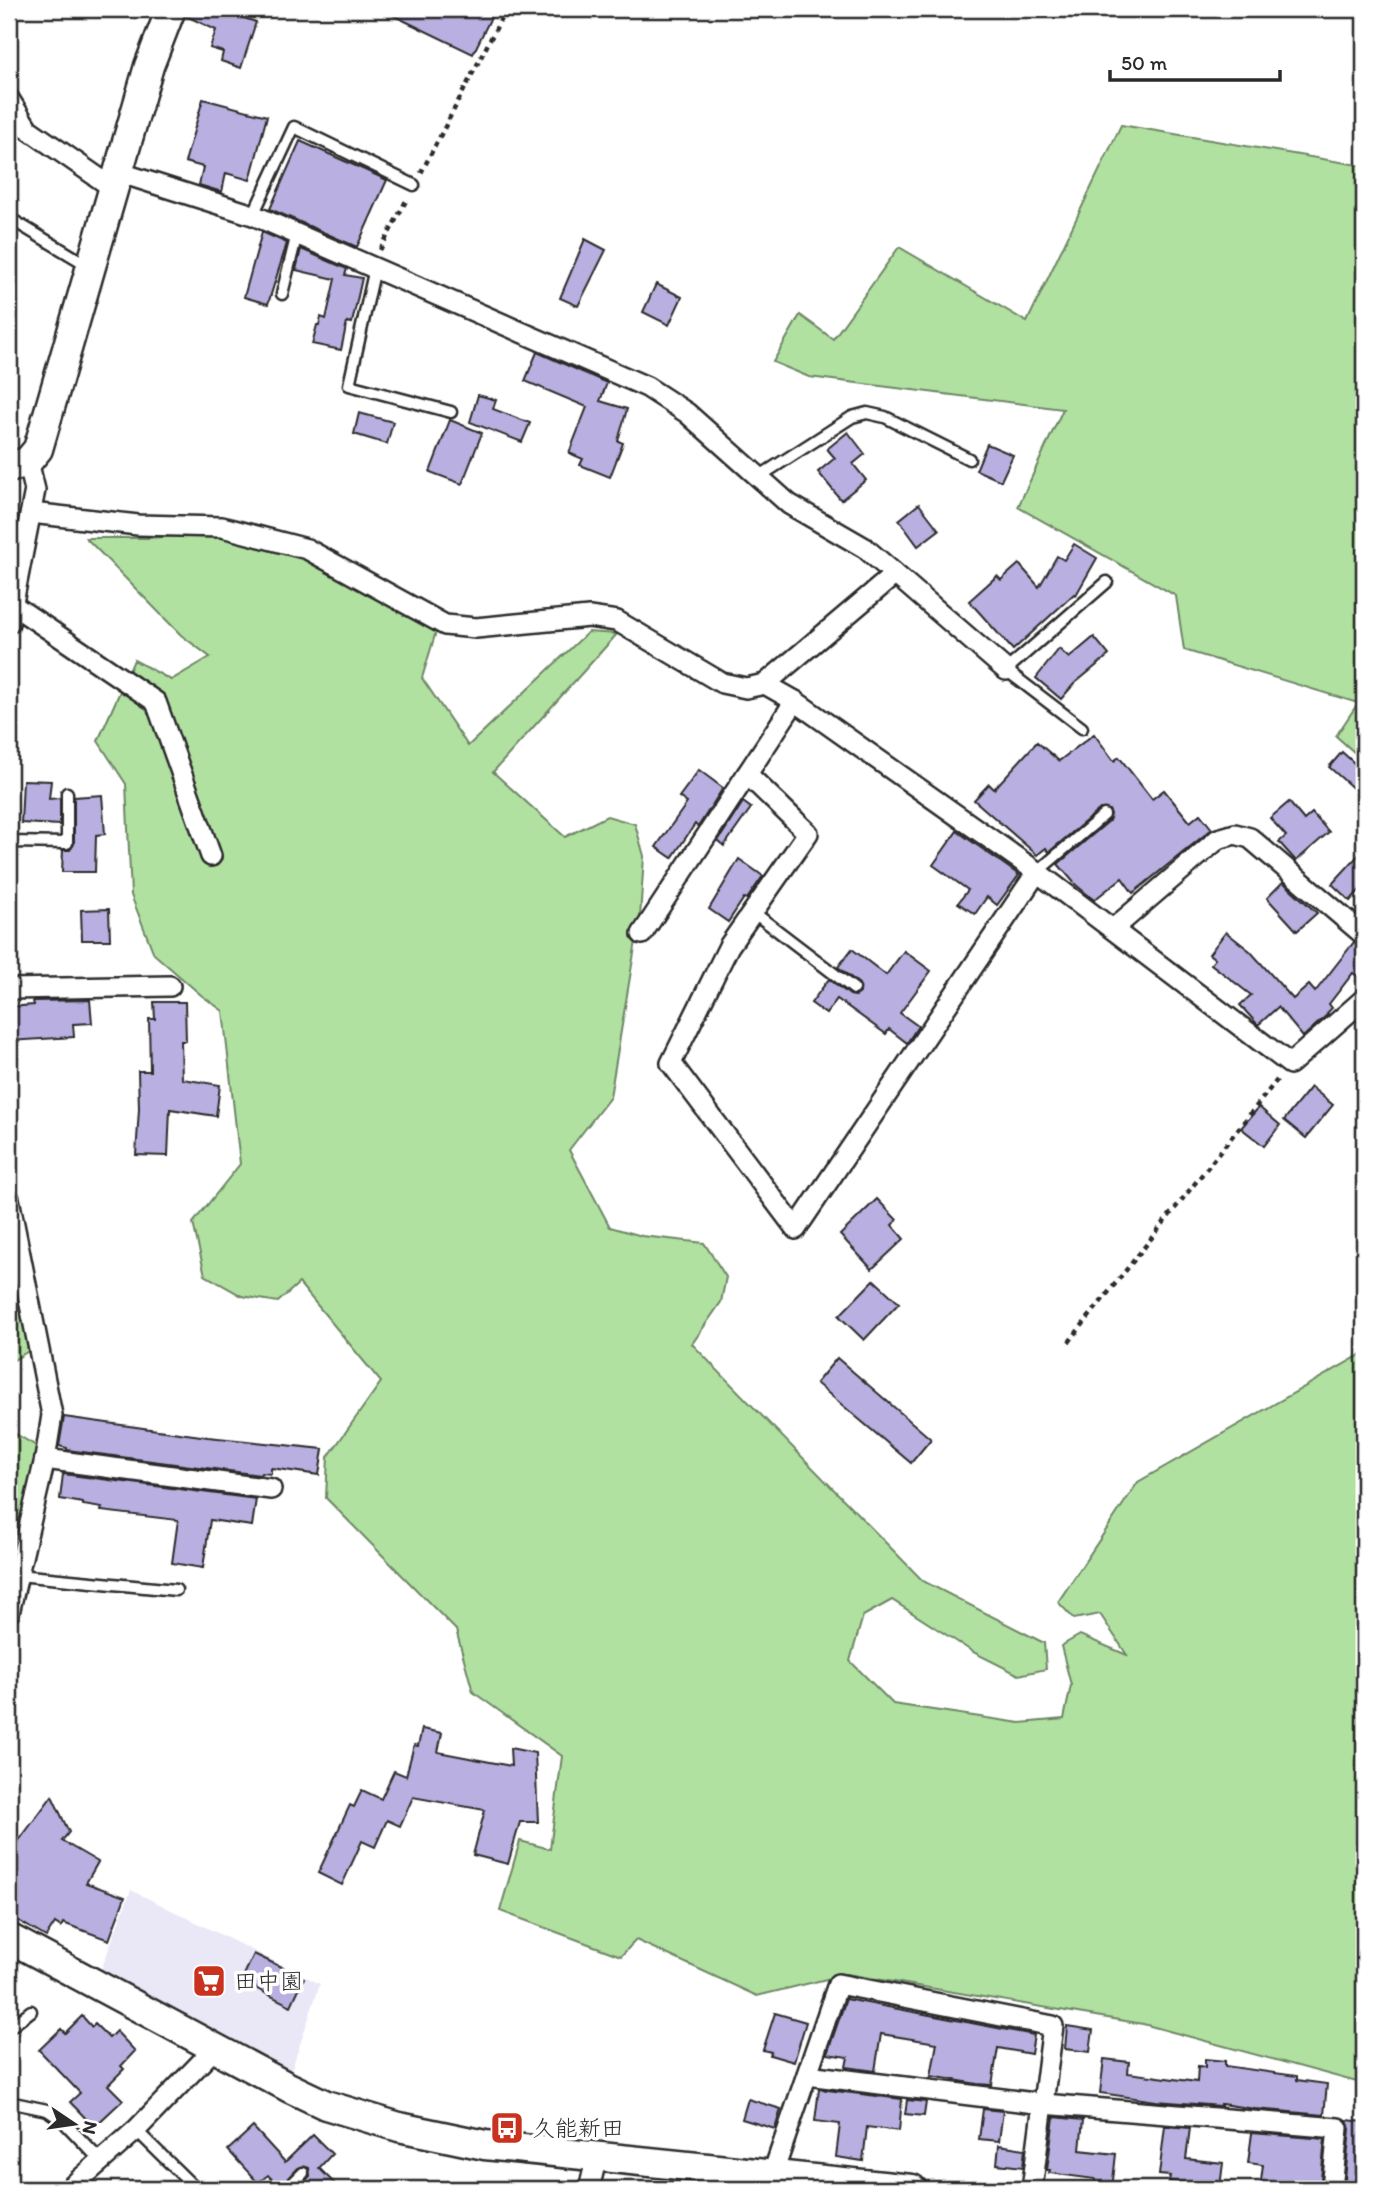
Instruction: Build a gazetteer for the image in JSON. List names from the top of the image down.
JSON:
{
  "places": {
    "supermarket": ["田中園"],
    "bus stop": ["久能新田"]
  },
  "scale_bar": "50 m",
  "north": "right"
}
